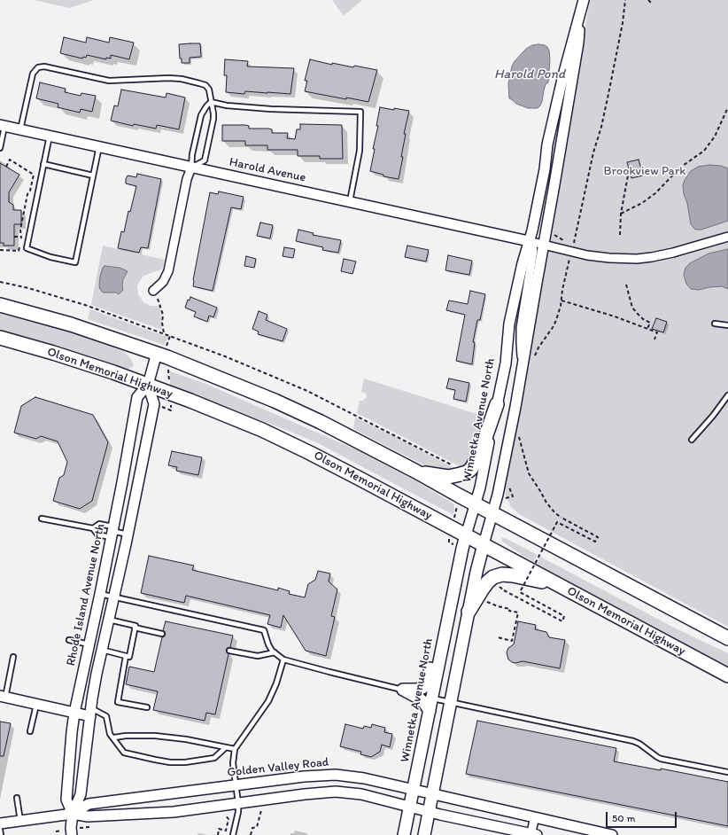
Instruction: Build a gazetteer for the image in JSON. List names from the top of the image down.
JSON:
{
  "streets": {
    "highway": ["Olson Memorial Highway"],
    "main road": ["Winnetka Avenue North"],
    "street": ["Harold Avenue", "Rhode Island Avenue North", "Golden Valley Road"]
  },
  "crossings": [
    ["Harold Avenue", "Winnetka Avenue North"],
    ["Olson Memorial Highway", "Winnetka Avenue North"],
    ["Olson Memorial Highway", "Rhode Island Avenue North"],
    ["Winnetka Avenue North", "Golden Valley Road"],
    ["Rhode Island Avenue North", "Golden Valley Road"]
  ],
  "water": ["Harold Pond"],
  "parks": ["Brookview Park"],
  "scale_bar": "50 m"
}
